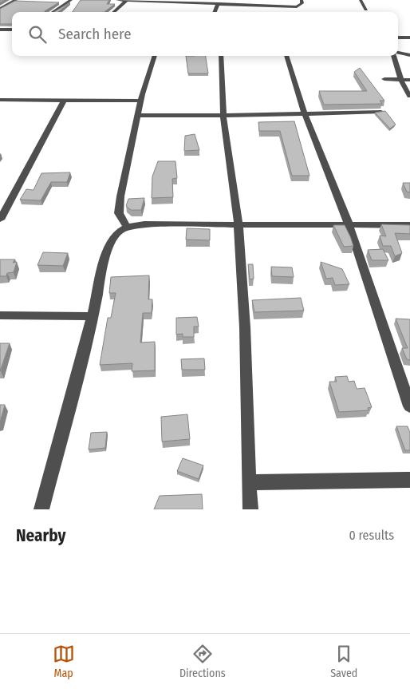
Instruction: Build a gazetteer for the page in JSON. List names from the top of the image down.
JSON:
{
  "page": {
    "search": "Search here",
    "heading": ["Nearby", "0 results"],
    "nav": ["Map", "Directions", "Saved"]
  }
}
